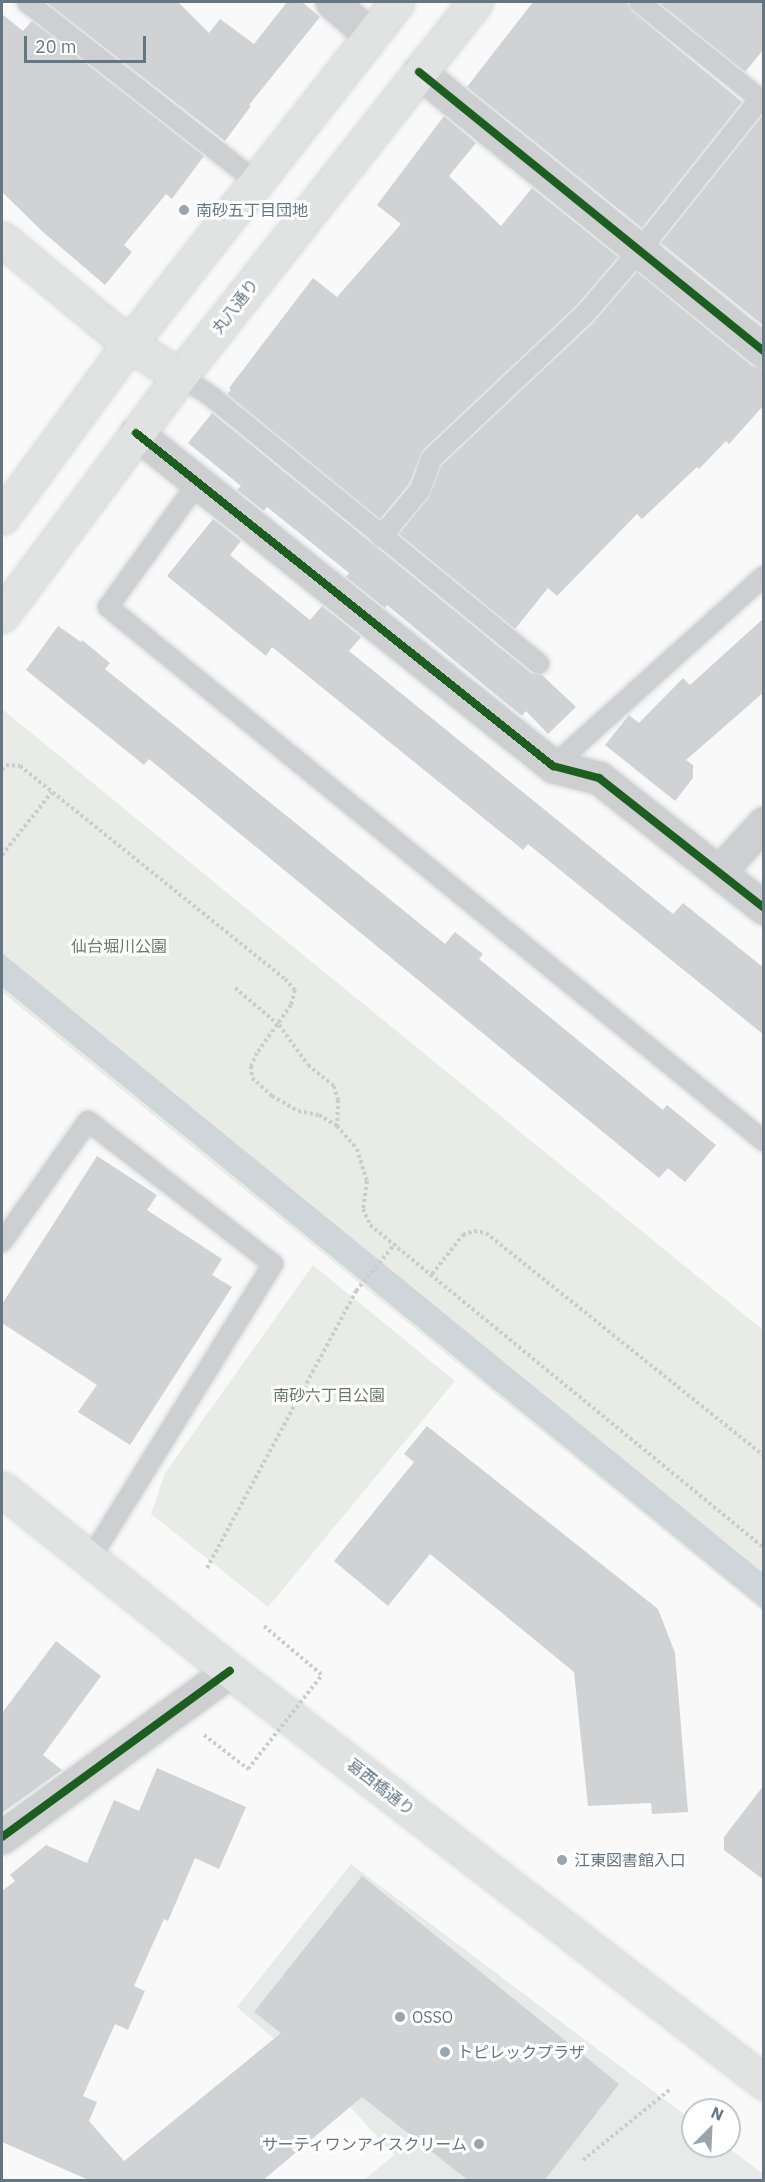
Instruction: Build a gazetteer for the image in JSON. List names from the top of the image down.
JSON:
{
  "streets": {
    "main road": ["丸八通り", "葛西橋通り"]
  },
  "parks": ["仙台堀川公園", "南砂六丁目公園"],
  "places": [
    "南砂五丁目団地",
    "江東図書館入口",
    "OSSO",
    "トピレックプラザ",
    "サーティワンアイスクリーム"
  ],
  "scale_bar": "20 m",
  "north": "top right"
}
